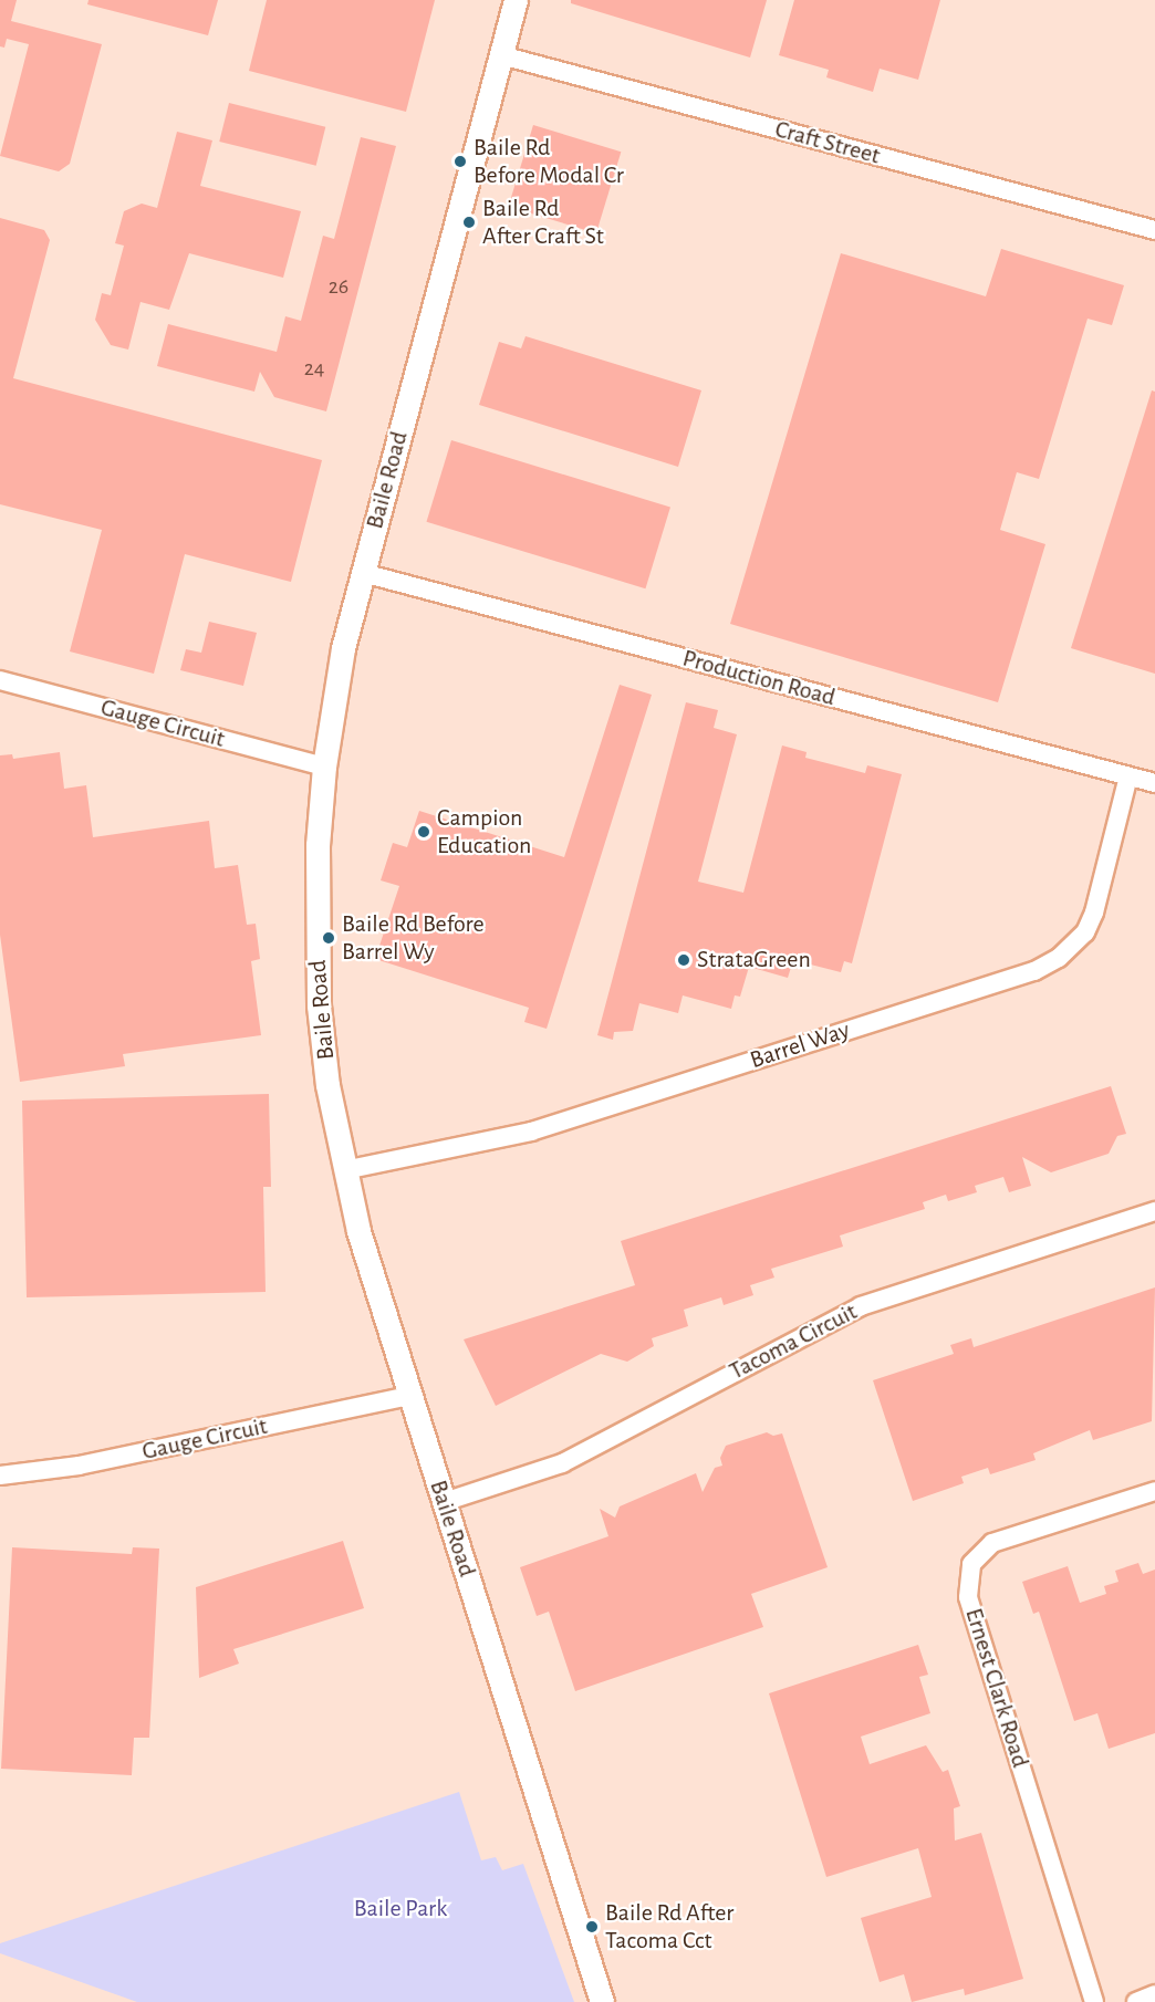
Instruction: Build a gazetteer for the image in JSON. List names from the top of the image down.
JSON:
{
  "streets": {
    "street": [
      "Craft Street",
      "Baile Road",
      "Production Road",
      "Gauge Circuit",
      "Barrel Way",
      "Tacoma Circuit",
      "Ernest Clark Road"
    ]
  },
  "crossings": [
    ["Craft Street", "Baile Road"],
    ["Baile Road", "Production Road"],
    ["Baile Road", "Gauge Circuit"],
    ["Baile Road", "Barrel Way"],
    ["Baile Road", "Tacoma Circuit"],
    ["Production Road", "Barrel Way"]
  ],
  "parks": ["Baile Park"],
  "places": [
    "Baile Rd Before Modal Cr",
    "Baile Rd After Craft St",
    "Campion Education",
    "Baile Rd Before Barrel Wy",
    "StrataGreen",
    "Baile Rd After Tacoma Cct"
  ],
  "house_numbers": ["26", "24"]
}
